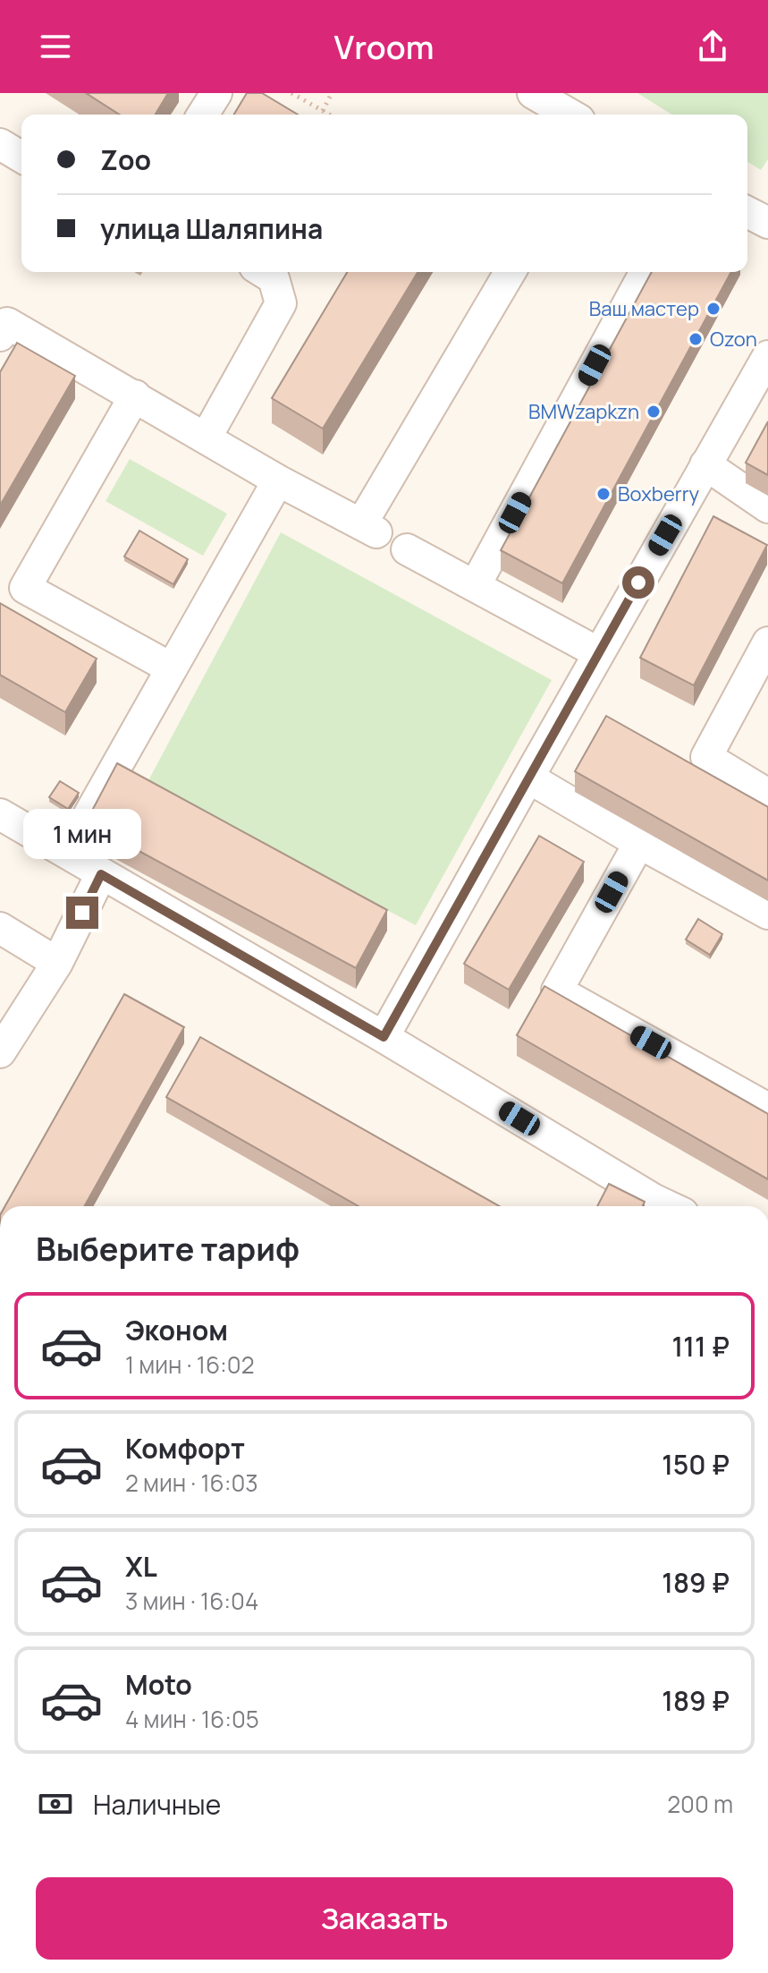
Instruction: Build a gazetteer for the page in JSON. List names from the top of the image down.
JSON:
{
  "places": [
    "Ваш мастер",
    "Ozon",
    "BMWzapkzn",
    "Boxberry"
  ],
  "page": {
    "header": "Vroom",
    "banner": ["Zoo", "улица Шаляпина"],
    "bubble": "1 мин",
    "heading": "Выберите тариф",
    "list": [
      {
        "name": "Эконом",
        "note": "1 мин · 16:02",
        "value": "111 ₽"
      },
      {
        "name": "Комфорт",
        "note": "2 мин · 16:03",
        "value": "150 ₽"
      },
      {
        "name": "XL",
        "note": "3 мин · 16:04",
        "value": "189 ₽"
      },
      {
        "name": "Moto",
        "note": "4 мин · 16:05",
        "value": "189 ₽"
      }
    ],
    "pay": ["Наличные", "200 m"],
    "buttons": "Заказать"
  }
}
